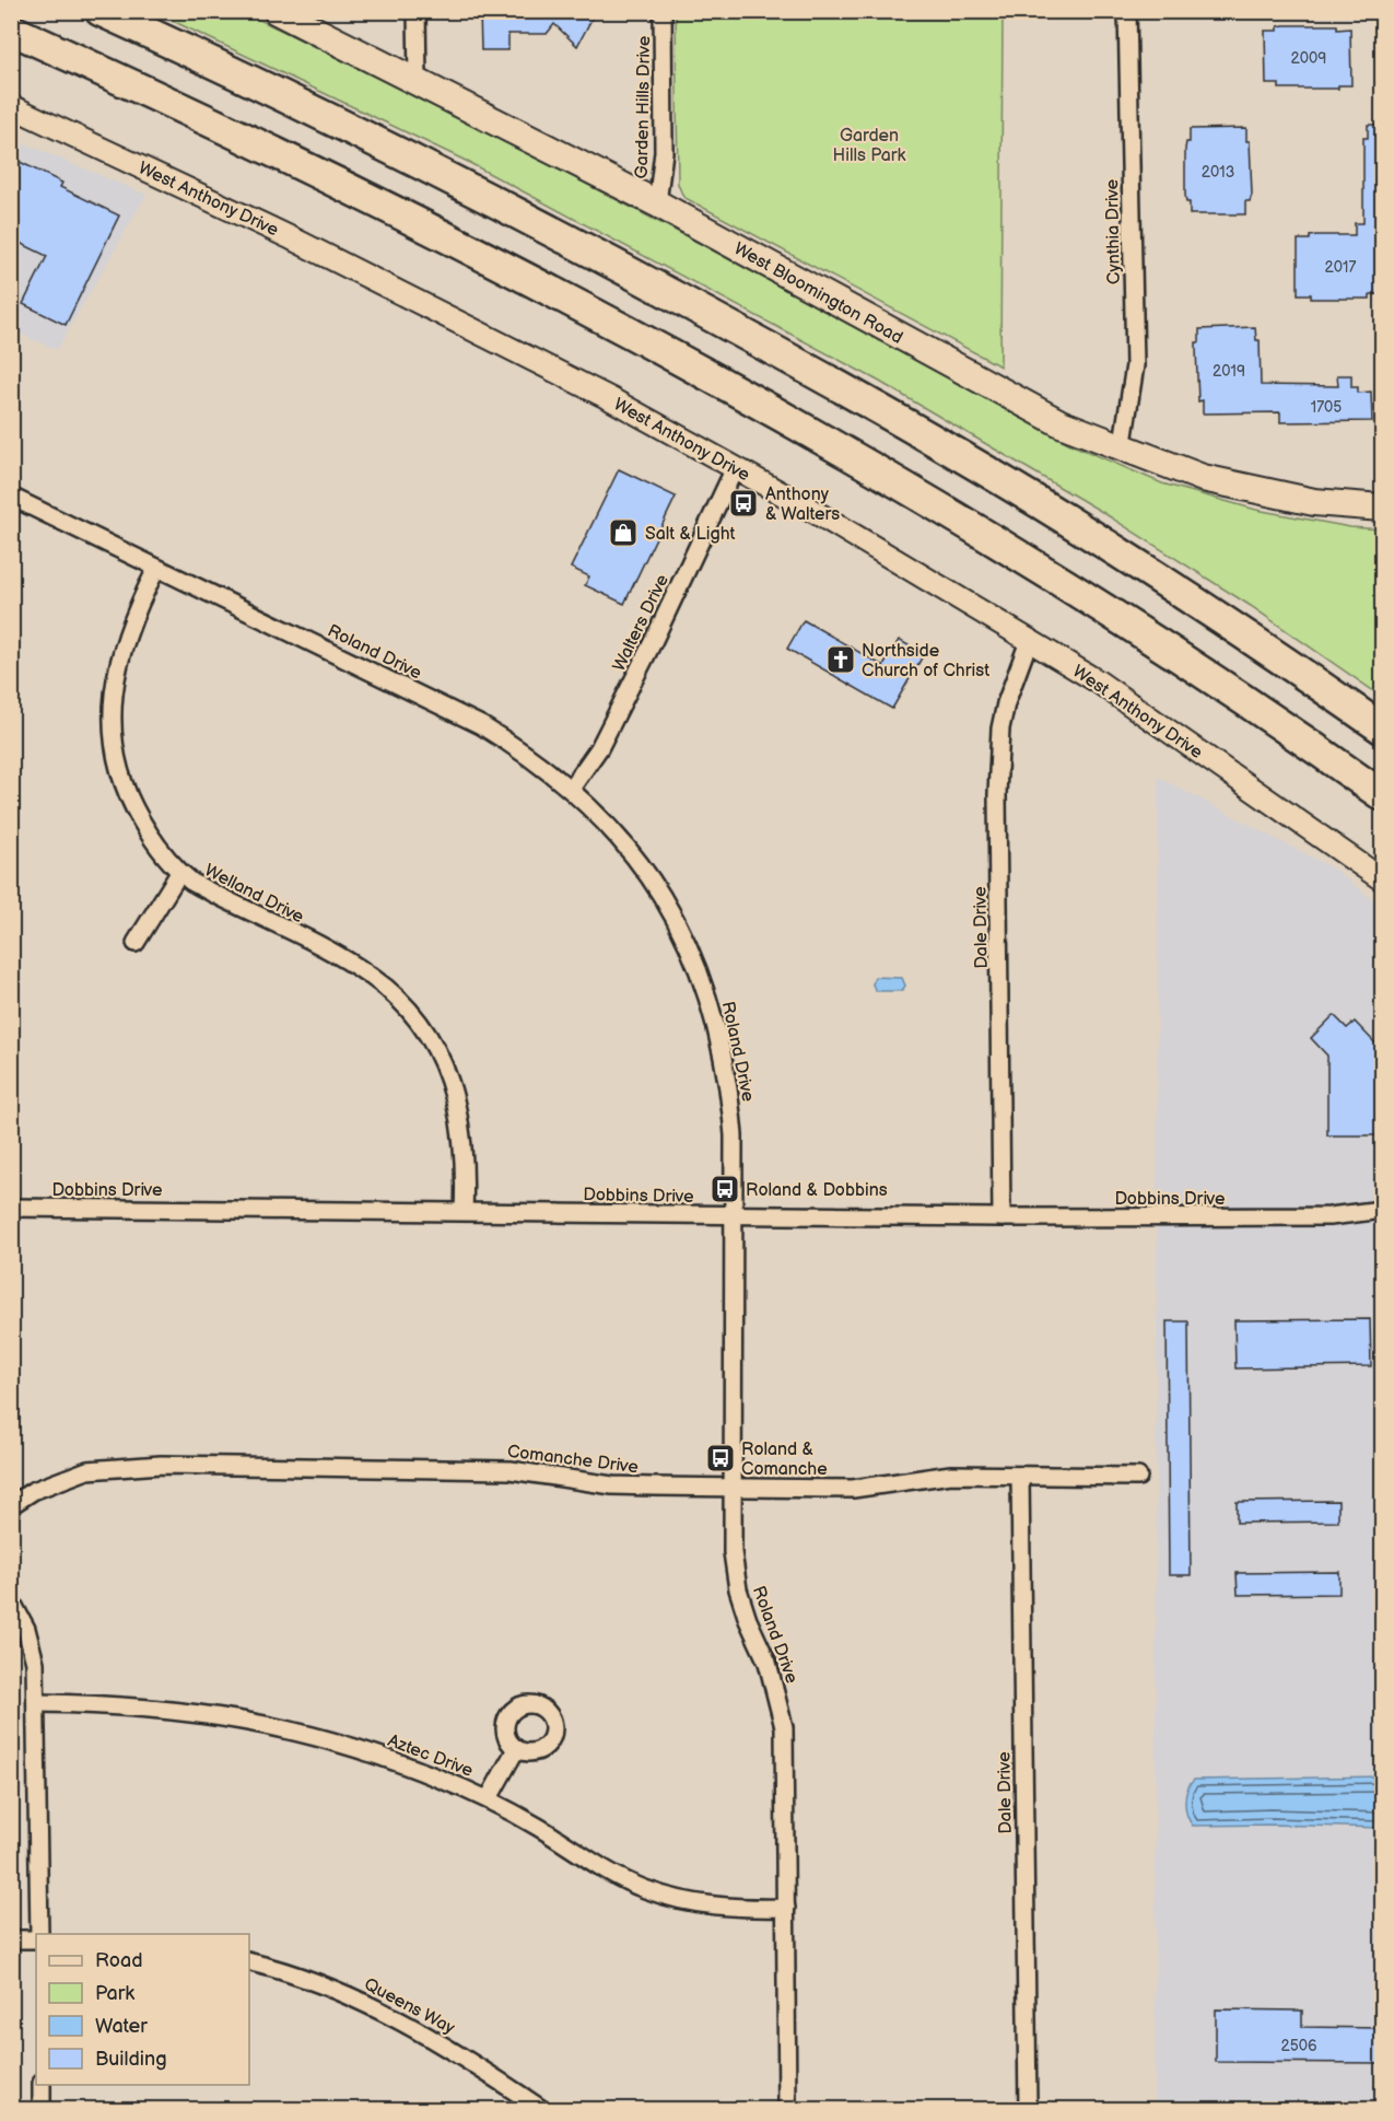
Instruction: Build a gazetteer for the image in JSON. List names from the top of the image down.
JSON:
{
  "streets": {
    "main road": ["West Bloomington Road"],
    "street": [
      "Garden Hills Drive",
      "West Anthony Drive",
      "Cynthia Drive",
      "Walters Drive",
      "Roland Drive",
      "Welland Drive",
      "Dale Drive",
      "Dobbins Drive",
      "Comanche Drive",
      "Aztec Drive",
      "Queens Way"
    ]
  },
  "crossings": [
    ["Garden Hills Drive", "West Bloomington Road"],
    ["West Anthony Drive", "Walters Drive"],
    ["West Anthony Drive", "Dale Drive"],
    ["Cynthia Drive", "West Bloomington Road"],
    ["Walters Drive", "Roland Drive"],
    ["Roland Drive", "Welland Drive"],
    ["Roland Drive", "Dobbins Drive"],
    ["Roland Drive", "Comanche Drive"],
    ["Roland Drive", "Aztec Drive"],
    ["Welland Drive", "Dobbins Drive"],
    ["Dale Drive", "Dobbins Drive"],
    ["Dale Drive", "Comanche Drive"]
  ],
  "parks": ["Garden Hills Park"],
  "places": {
    "bus stop": ["Anthony & Walters", "Roland & Dobbins", "Roland & Comanche"],
    "shop": ["Salt & Light"],
    "church": ["Northside Church of Christ"]
  },
  "house_numbers": [
    "2009",
    "2013",
    "2017",
    "2019",
    "1705",
    "2506"
  ],
  "legend": [
    "Road",
    "Park",
    "Water",
    "Building"
  ]
}
